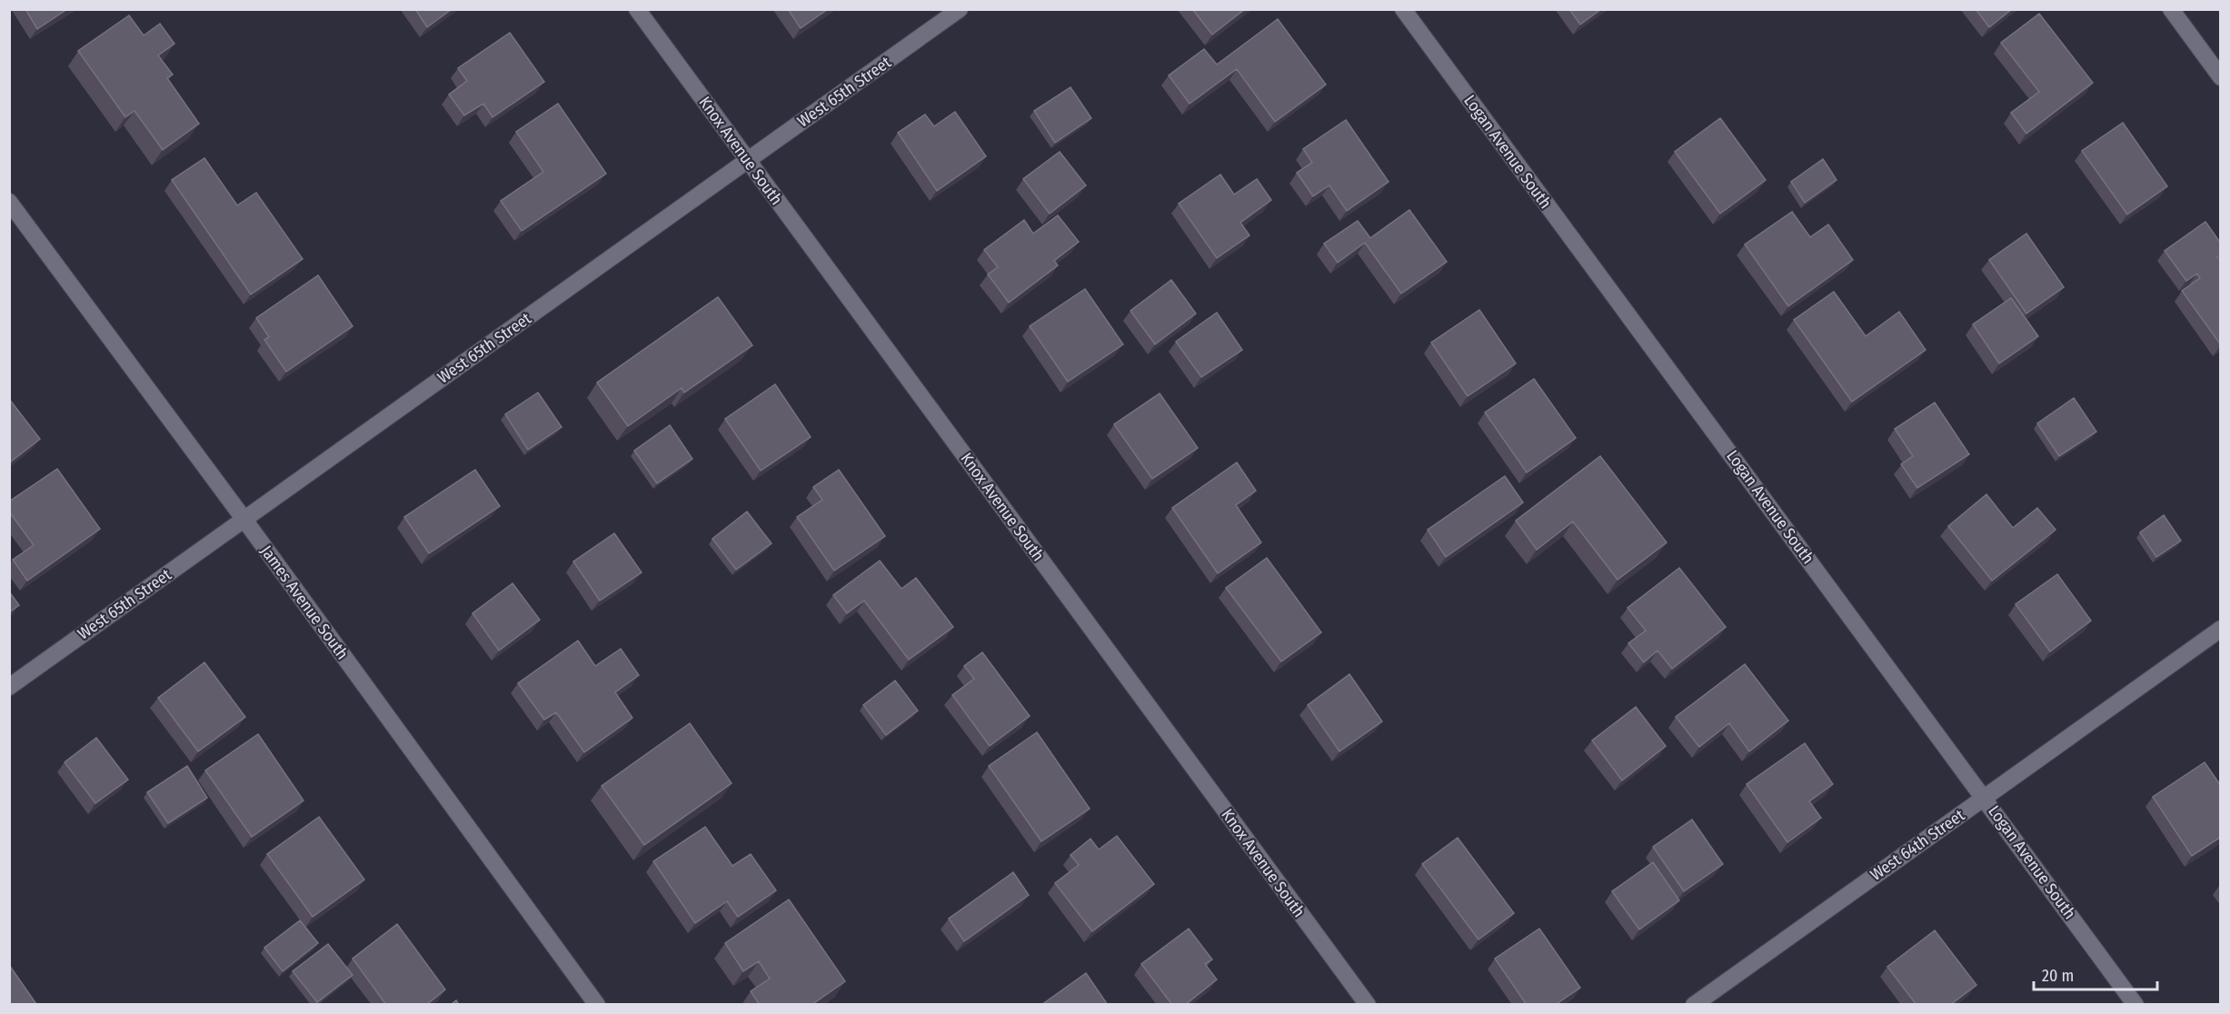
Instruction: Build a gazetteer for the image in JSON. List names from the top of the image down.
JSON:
{
  "streets": {
    "street": [
      "West 65th Street",
      "Knox Avenue South",
      "Logan Avenue South",
      "James Avenue South",
      "West 64th Street"
    ]
  },
  "crossings": [
    ["West 65th Street", "Knox Avenue South"],
    ["West 65th Street", "James Avenue South"],
    ["Logan Avenue South", "West 64th Street"]
  ],
  "scale_bar": "20 m"
}
